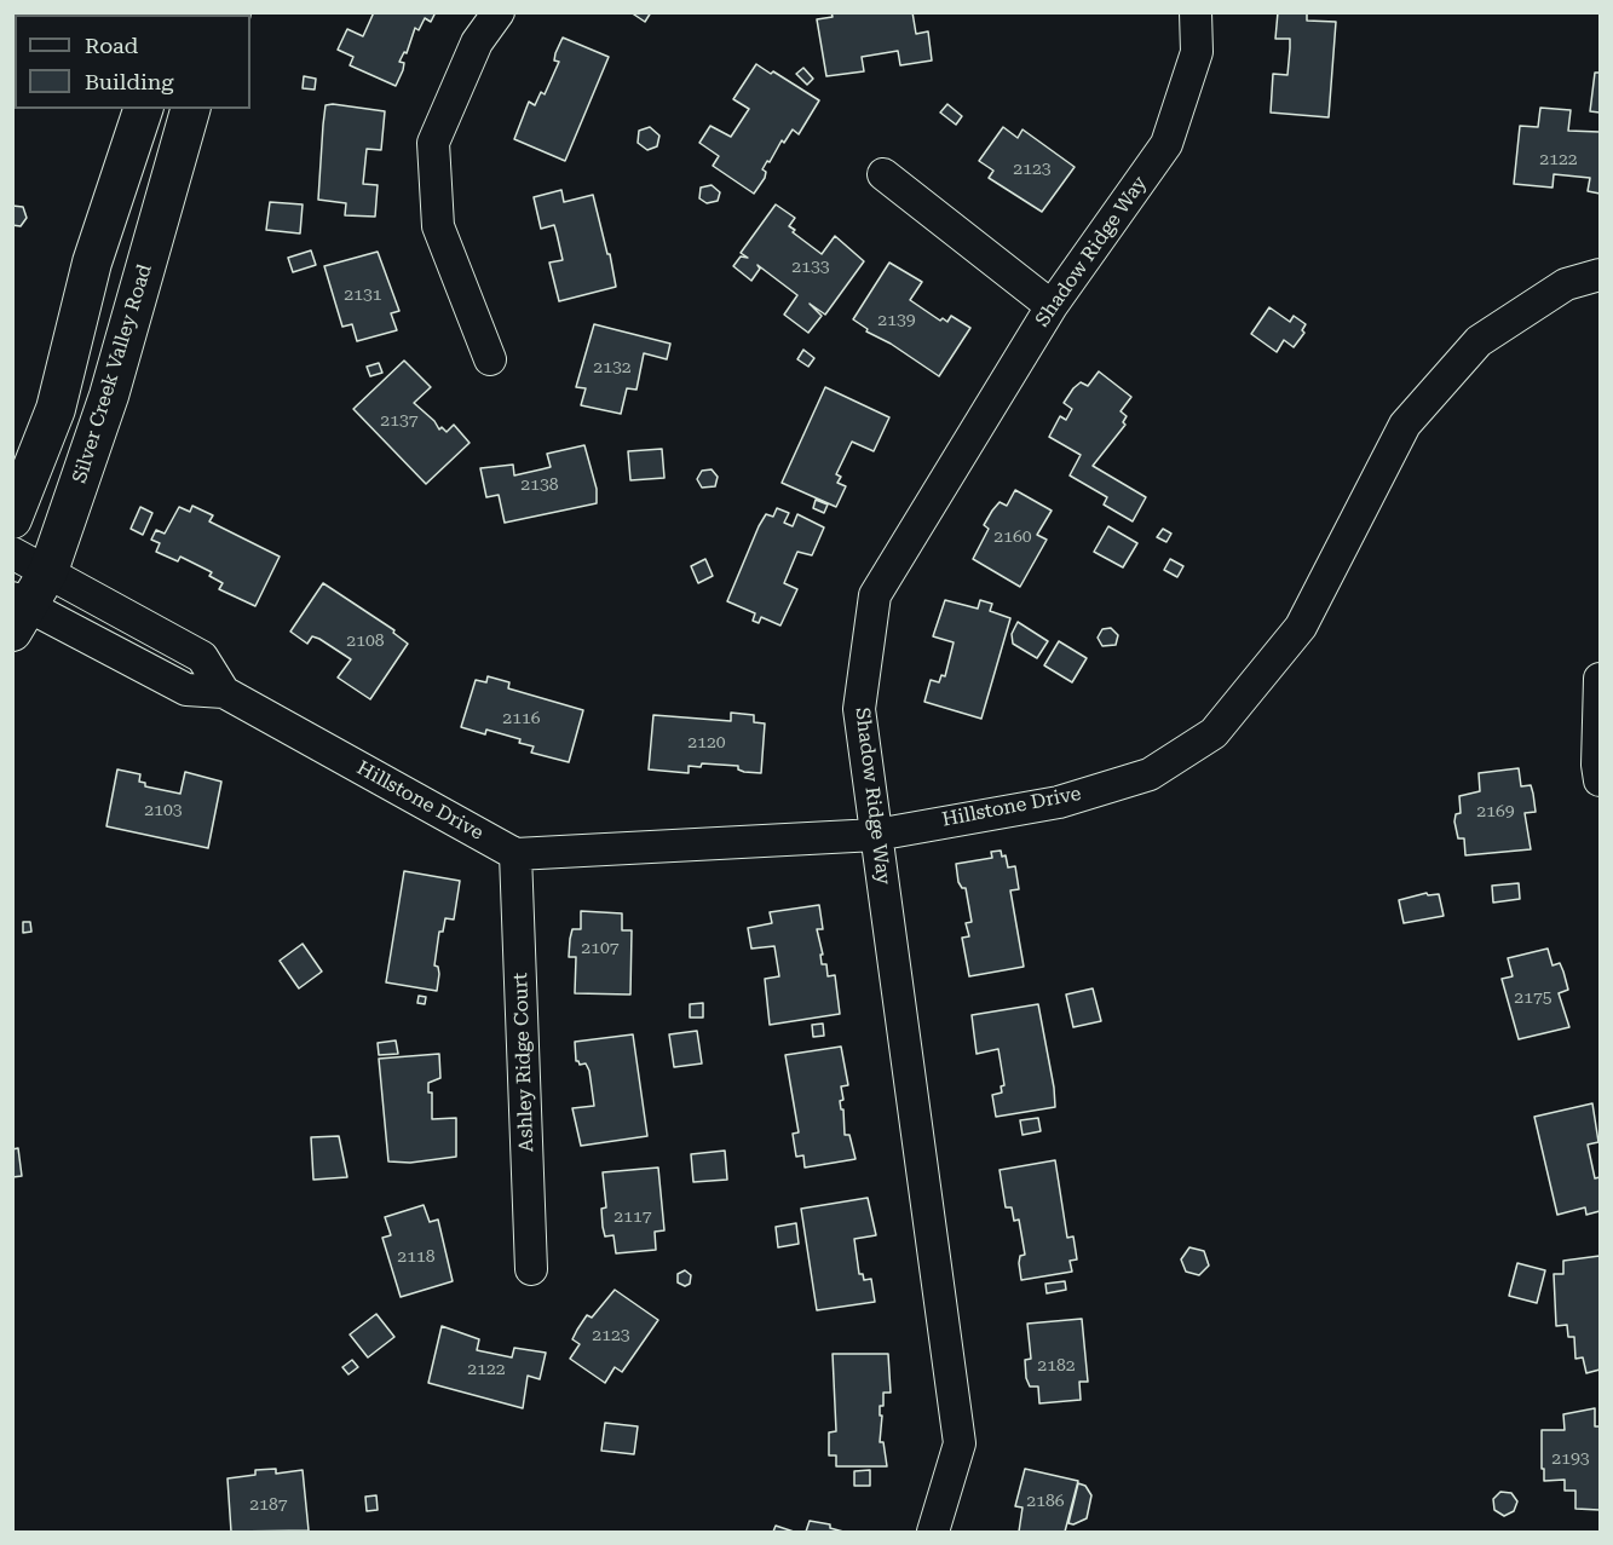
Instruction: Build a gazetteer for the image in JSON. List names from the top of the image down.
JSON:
{
  "streets": {
    "main road": ["Silver Creek Valley Road"],
    "street": ["Shadow Ridge Way", "Hillstone Drive", "Ashley Ridge Court"]
  },
  "crossings": [
    ["Shadow Ridge Way", "Hillstone Drive"],
    ["Silver Creek Valley Road", "Hillstone Drive"],
    ["Hillstone Drive", "Ashley Ridge Court"]
  ],
  "house_numbers": [
    "2122",
    "2123",
    "2133",
    "2131",
    "2139",
    "2132",
    "2137",
    "2138",
    "2160",
    "2108",
    "2116",
    "2120",
    "2103",
    "2169",
    "2107",
    "2175",
    "2117",
    "2118",
    "2123",
    "2182",
    "2122",
    "2193",
    "2186",
    "2187"
  ],
  "legend": ["Road", "Building"]
}
